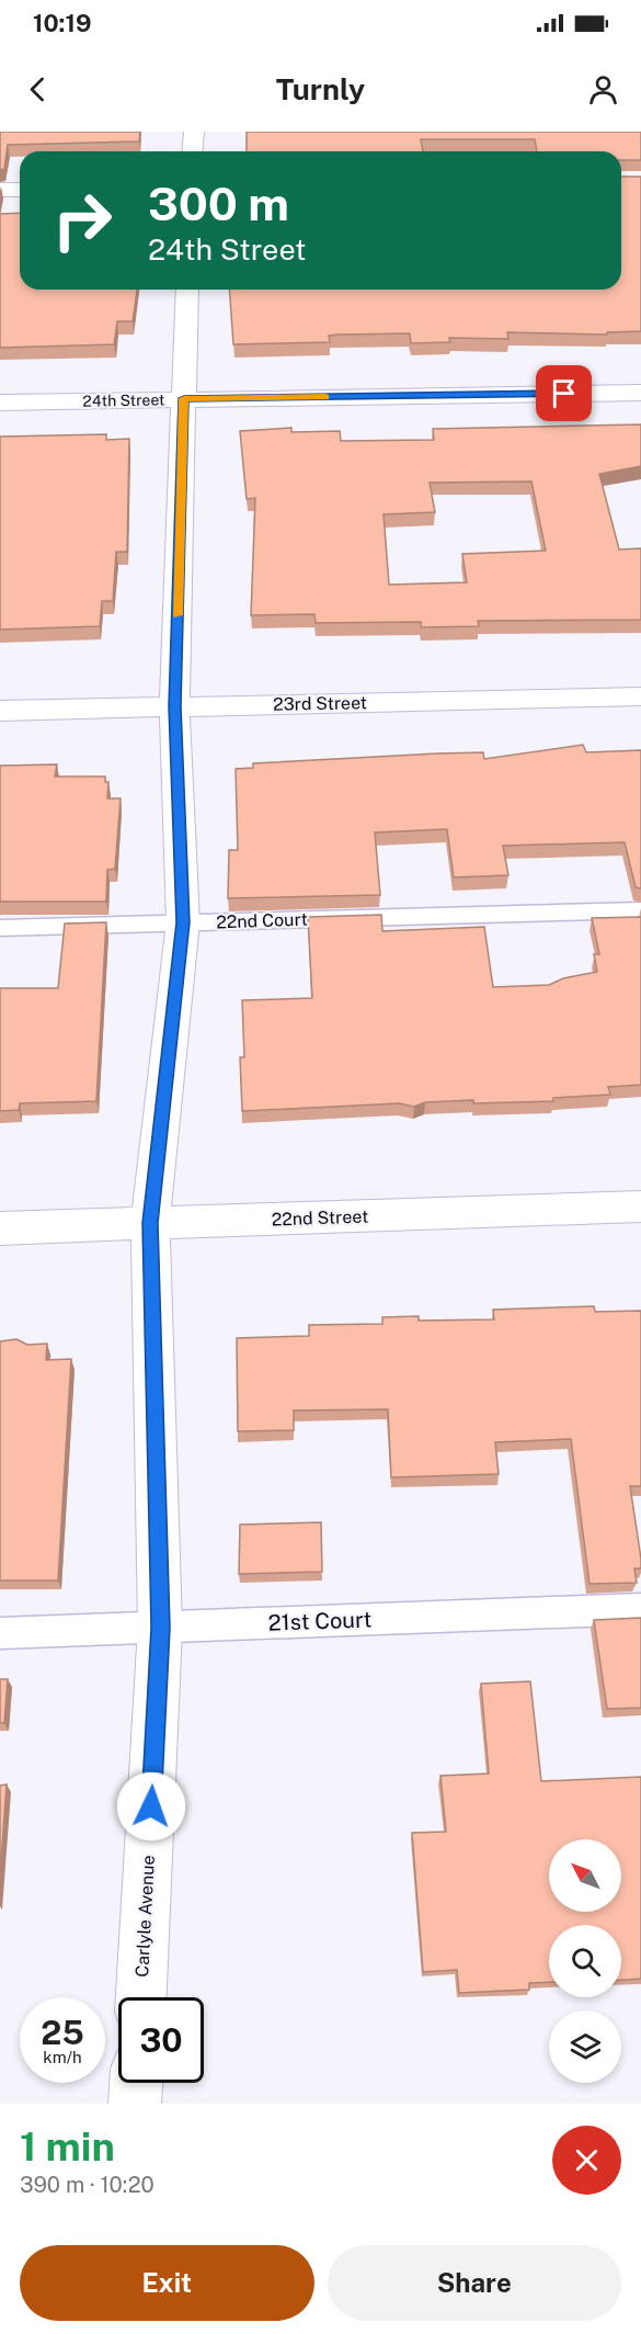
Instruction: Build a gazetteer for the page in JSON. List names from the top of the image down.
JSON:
{
  "streets": {
    "street": [
      "24th Street",
      "23rd Street",
      "22nd Street",
      "Carlyle Avenue"
    ],
    "lane": ["22nd Court", "21st Court"]
  },
  "crossings": [
    ["24th Street", "Carlyle Avenue"],
    ["23rd Street", "Carlyle Avenue"],
    ["22nd Court", "Carlyle Avenue"],
    ["22nd Street", "Carlyle Avenue"],
    ["21st Court", "Carlyle Avenue"]
  ],
  "north": "top left",
  "page": {
    "status": "10:19",
    "header": "Turnly",
    "turn": ["300 m", "24th Street"],
    "speed": "25 km/h",
    "limit": "30",
    "heading": ["1 min", "390 m · 10:20"],
    "buttons": ["Exit", "Share"]
  }
}
